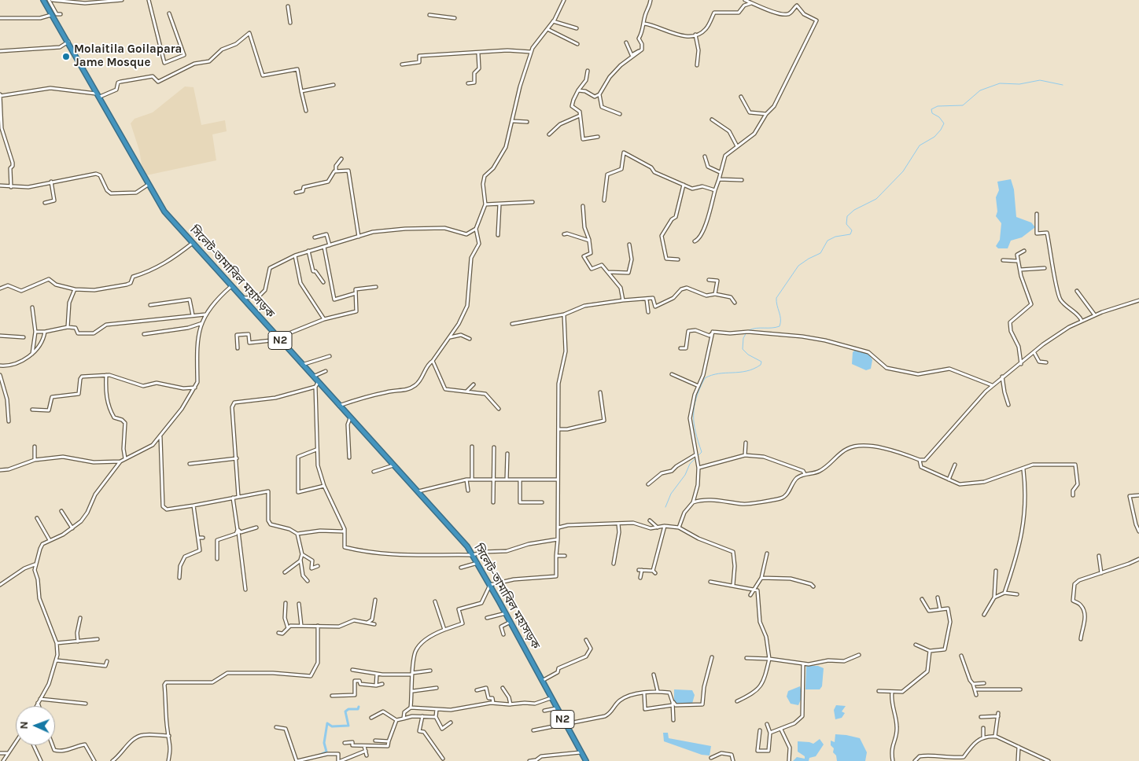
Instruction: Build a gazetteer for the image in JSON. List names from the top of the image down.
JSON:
{
  "streets": {
    "highway": ["সিলেট-তামাবিল মহাসড়ক", "N2"]
  },
  "crossings": [
    ["সিলেট-তামাবিল মহাসড়ক", "N2"]
  ],
  "places": ["Molaitila Goilapara Jame Mosque"],
  "north": "left"
}
